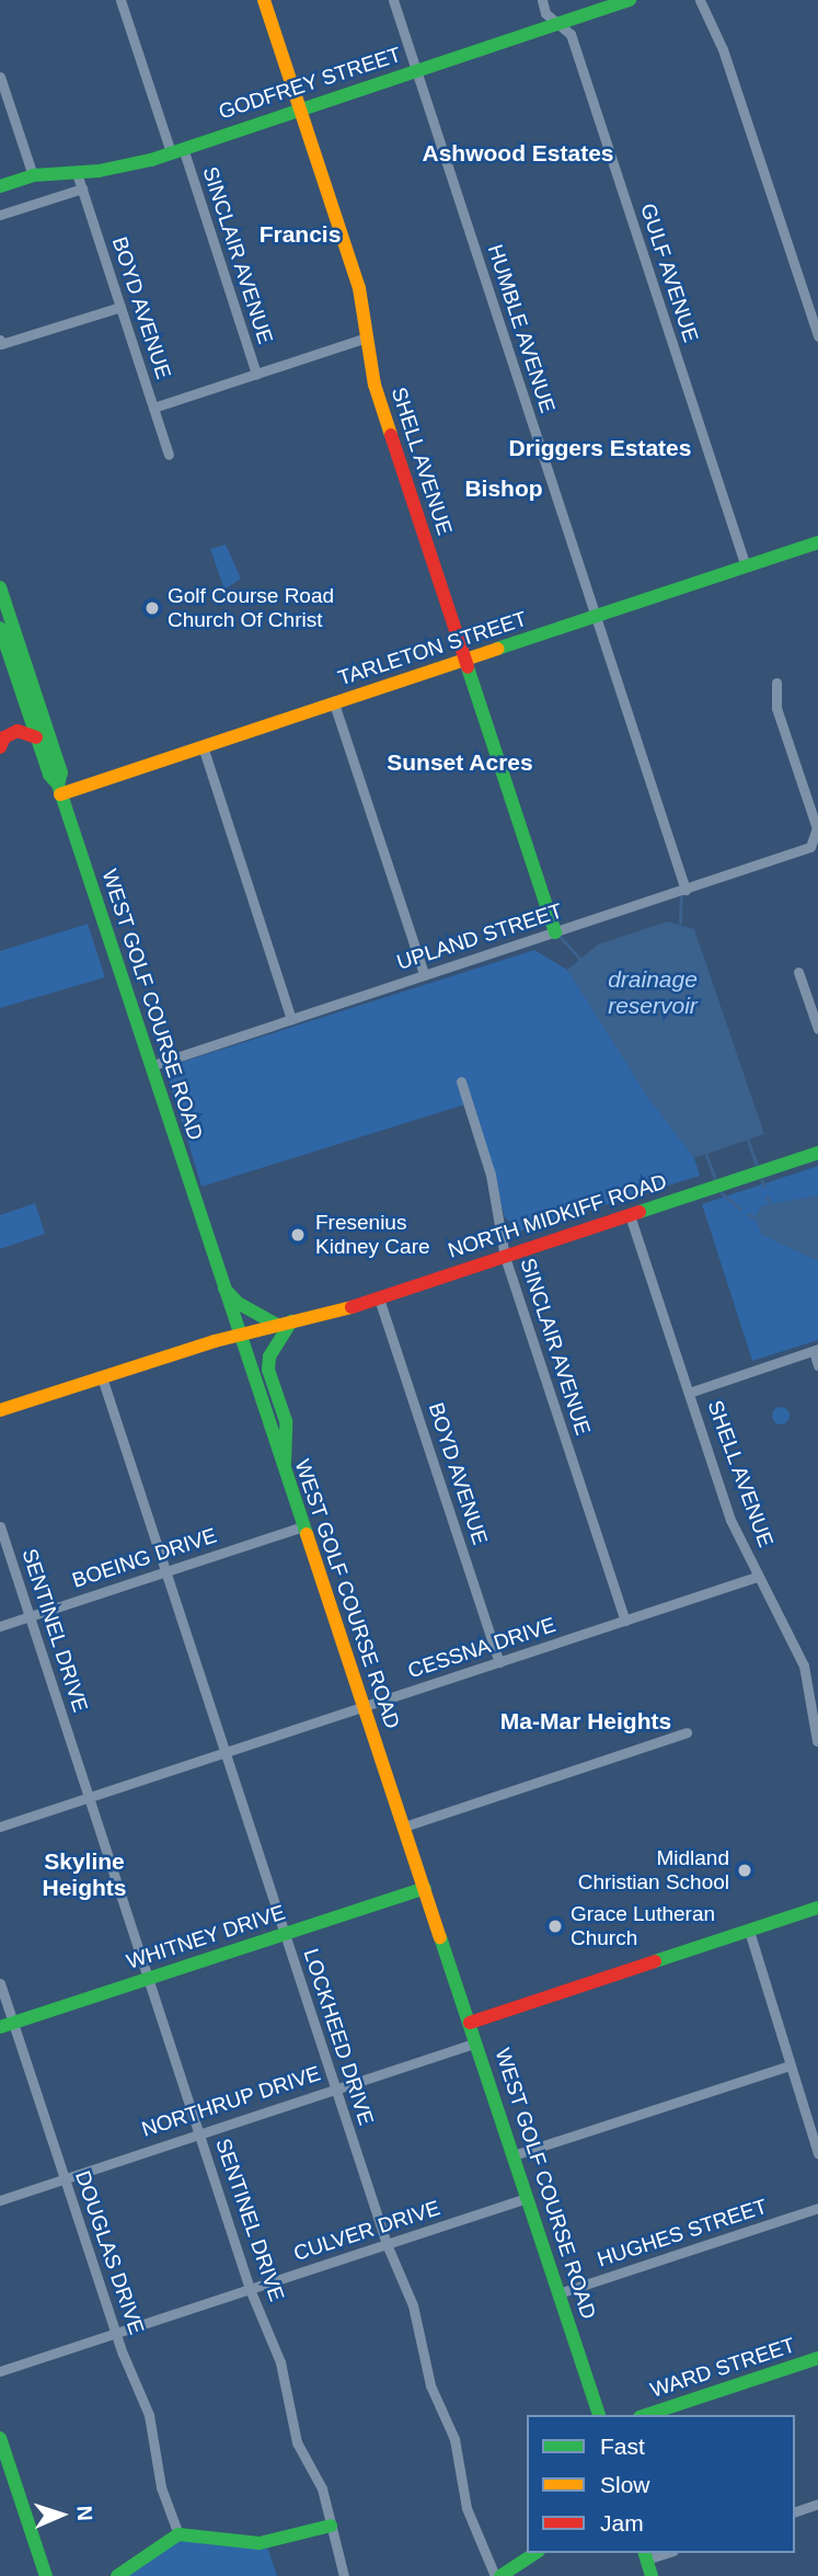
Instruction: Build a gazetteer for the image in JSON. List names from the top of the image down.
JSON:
{
  "streets": {
    "street": [
      "GODFREY STREET",
      "SINCLAIR AVENUE",
      "GULF AVENUE",
      "BOYD AVENUE",
      "HUMBLE AVENUE",
      "SHELL AVENUE",
      "TARLETON STREET",
      "UPLAND STREET",
      "WEST GOLF COURSE ROAD",
      "NORTH MIDKIFF ROAD",
      "BOEING DRIVE",
      "SENTINEL DRIVE",
      "CESSNA DRIVE",
      "WHITNEY DRIVE",
      "LOCKHEED DRIVE",
      "NORTHRUP DRIVE",
      "CULVER DRIVE",
      "HUGHES STREET",
      "DOUGLAS DRIVE",
      "WARD STREET"
    ]
  },
  "crossings": [
    ["GODFREY STREET", "SINCLAIR AVENUE"],
    ["GODFREY STREET", "GULF AVENUE"],
    ["GODFREY STREET", "BOYD AVENUE"],
    ["GODFREY STREET", "HUMBLE AVENUE"],
    ["GODFREY STREET", "SHELL AVENUE"],
    ["SINCLAIR AVENUE", "NORTH MIDKIFF ROAD"],
    ["SINCLAIR AVENUE", "CESSNA DRIVE"],
    ["GULF AVENUE", "TARLETON STREET"],
    ["BOYD AVENUE", "NORTH MIDKIFF ROAD"],
    ["BOYD AVENUE", "CESSNA DRIVE"],
    ["HUMBLE AVENUE", "TARLETON STREET"],
    ["HUMBLE AVENUE", "UPLAND STREET"],
    ["SHELL AVENUE", "TARLETON STREET"],
    ["SHELL AVENUE", "UPLAND STREET"],
    ["SHELL AVENUE", "NORTH MIDKIFF ROAD"],
    ["SHELL AVENUE", "CESSNA DRIVE"],
    ["TARLETON STREET", "WEST GOLF COURSE ROAD"],
    ["UPLAND STREET", "WEST GOLF COURSE ROAD"],
    ["WEST GOLF COURSE ROAD", "NORTH MIDKIFF ROAD"],
    ["WEST GOLF COURSE ROAD", "BOEING DRIVE"],
    ["WEST GOLF COURSE ROAD", "CESSNA DRIVE"],
    ["WEST GOLF COURSE ROAD", "WHITNEY DRIVE"],
    ["WEST GOLF COURSE ROAD", "NORTHRUP DRIVE"],
    ["WEST GOLF COURSE ROAD", "CULVER DRIVE"],
    ["WEST GOLF COURSE ROAD", "HUGHES STREET"],
    ["NORTH MIDKIFF ROAD", "LOCKHEED DRIVE"],
    ["BOEING DRIVE", "SENTINEL DRIVE"],
    ["BOEING DRIVE", "LOCKHEED DRIVE"],
    ["SENTINEL DRIVE", "CESSNA DRIVE"],
    ["SENTINEL DRIVE", "WHITNEY DRIVE"],
    ["SENTINEL DRIVE", "NORTHRUP DRIVE"],
    ["SENTINEL DRIVE", "CULVER DRIVE"],
    ["CESSNA DRIVE", "LOCKHEED DRIVE"],
    ["WHITNEY DRIVE", "LOCKHEED DRIVE"],
    ["WHITNEY DRIVE", "DOUGLAS DRIVE"],
    ["LOCKHEED DRIVE", "NORTHRUP DRIVE"],
    ["LOCKHEED DRIVE", "CULVER DRIVE"],
    ["NORTHRUP DRIVE", "DOUGLAS DRIVE"],
    ["CULVER DRIVE", "DOUGLAS DRIVE"]
  ],
  "districts": [
    "Ashwood Estates",
    "Francis",
    "Driggers Estates",
    "Bishop",
    "Sunset Acres",
    "Ma-Mar Heights",
    "Skyline Heights"
  ],
  "water": ["drainage reservoir"],
  "places": [
    "Golf Course Road Church Of Christ",
    "Fresenius Kidney Care",
    "Midland Christian School",
    "Grace Lutheran Church"
  ],
  "legend": ["Fast", "Slow", "Jam"],
  "north": "right"
}
